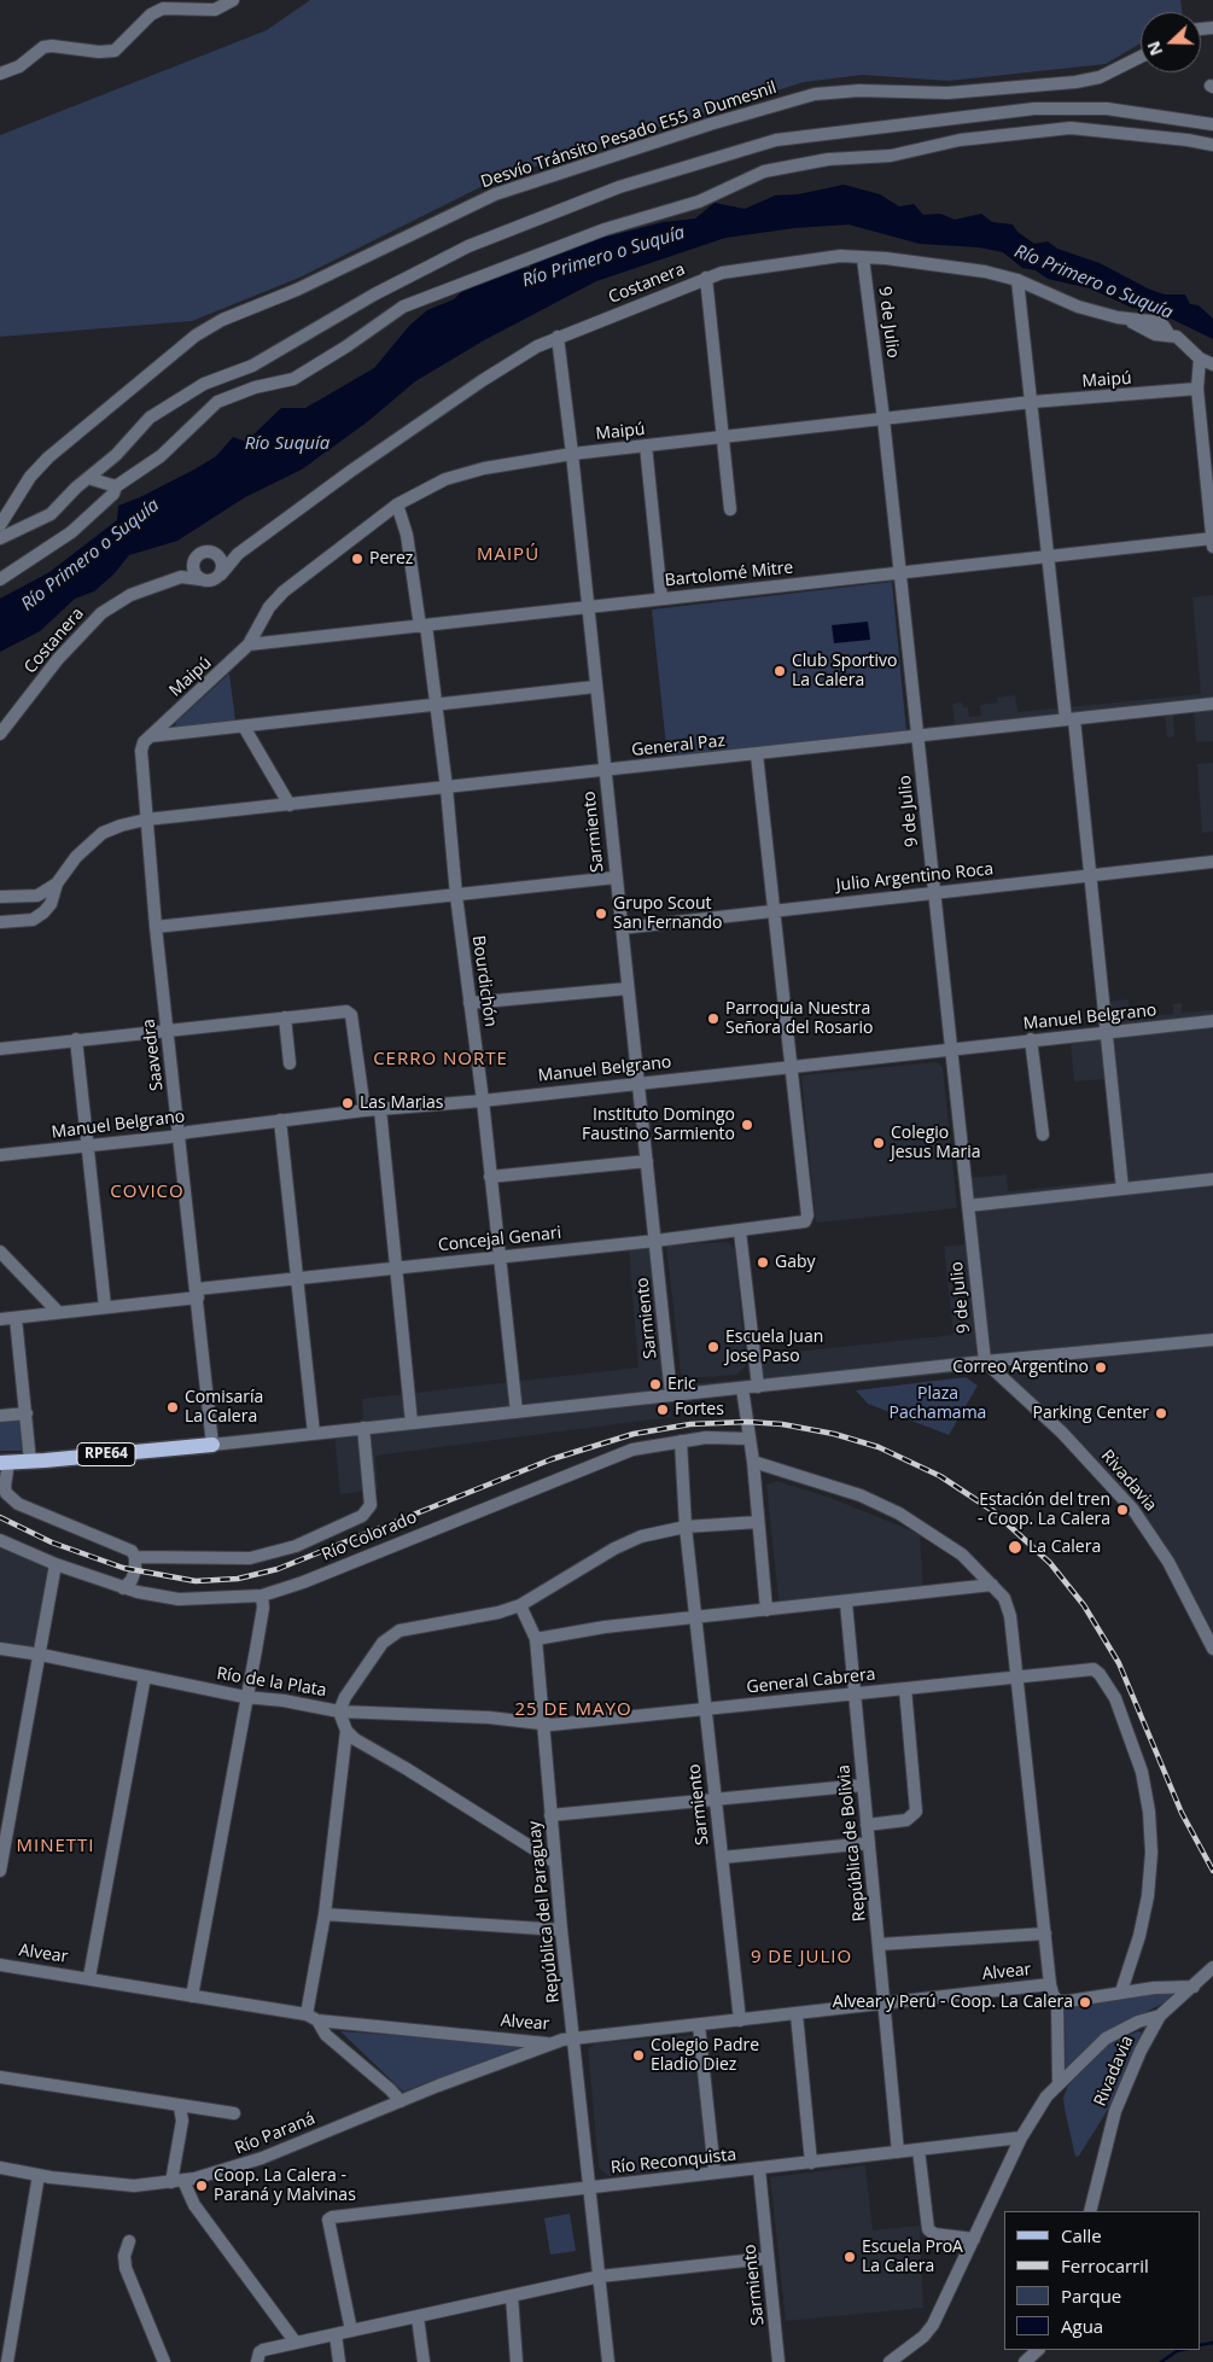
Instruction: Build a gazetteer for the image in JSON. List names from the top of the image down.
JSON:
{
  "streets": {
    "main road": ["RPE64"],
    "street": [
      "Desvío Tránsito Pesado E55 a Dumesnil",
      "Costanera",
      "9 de Julio",
      "Maipú",
      "Bartolomé Mitre",
      "General Paz",
      "Sarmiento",
      "Julio Argentino Roca",
      "Bourdichón",
      "Manuel Belgrano",
      "Saavedra",
      "Concejal Genari",
      "Rivadavia",
      "Río Colorado",
      "General Cabrera",
      "Río de la Plata",
      "República de Bolivia",
      "República del Paraguay",
      "Alvear",
      "Río Paraná",
      "Río Reconquista"
    ]
  },
  "crossings": [
    ["Costanera", "9 de Julio"],
    ["Costanera", "Sarmiento"],
    ["9 de Julio", "Maipú"],
    ["9 de Julio", "Bartolomé Mitre"],
    ["9 de Julio", "General Paz"],
    ["9 de Julio", "Julio Argentino Roca"],
    ["9 de Julio", "Manuel Belgrano"],
    ["9 de Julio", "RPE64"],
    ["9 de Julio", "Rivadavia"],
    ["Maipú", "Bartolomé Mitre"],
    ["Maipú", "Sarmiento"],
    ["Maipú", "Bourdichón"],
    ["Maipú", "Saavedra"],
    ["Bartolomé Mitre", "Sarmiento"],
    ["Bartolomé Mitre", "Bourdichón"],
    ["General Paz", "Sarmiento"],
    ["General Paz", "Bourdichón"],
    ["General Paz", "Saavedra"],
    ["Sarmiento", "Julio Argentino Roca"],
    ["Sarmiento", "Manuel Belgrano"],
    ["Sarmiento", "Concejal Genari"],
    ["Sarmiento", "RPE64"],
    ["Sarmiento", "Río Colorado"],
    ["Sarmiento", "General Cabrera"],
    ["Sarmiento", "Alvear"],
    ["Sarmiento", "Río Reconquista"],
    ["Bourdichón", "Manuel Belgrano"],
    ["Bourdichón", "Concejal Genari"],
    ["Bourdichón", "RPE64"],
    ["Manuel Belgrano", "Saavedra"],
    ["Manuel Belgrano", "Concejal Genari"],
    ["Saavedra", "Concejal Genari"],
    ["Saavedra", "RPE64"],
    ["RPE64", "Rivadavia"],
    ["General Cabrera", "Río de la Plata"],
    ["General Cabrera", "República de Bolivia"],
    ["General Cabrera", "República del Paraguay"],
    ["Río de la Plata", "República del Paraguay"],
    ["República de Bolivia", "Alvear"],
    ["República de Bolivia", "Río Reconquista"],
    ["República del Paraguay", "Alvear"],
    ["República del Paraguay", "Río Reconquista"],
    ["Alvear", "Río Paraná"]
  ],
  "districts": [
    "MAIPÚ",
    "CERRO NORTE",
    "COVICO",
    "25 DE MAYO",
    "MINETTI",
    "9 DE JULIO"
  ],
  "water": ["Río Primero o Suquía", "Río Suquía"],
  "parks": ["Plaza Pachamama"],
  "places": [
    "Perez",
    "Club Sportivo La Calera",
    "Grupo Scout San Fernando",
    "Parroquia Nuestra Señora del Rosario",
    "Las Marias",
    "Instituto Domingo Faustino Sarmiento",
    "Colegio Jesus Maria",
    "Gaby",
    "Escuela Juan Jose Paso",
    "Correo Argentino",
    "Eric",
    "Comisaría La Calera",
    "Fortes",
    "Parking Center",
    "Estación del tren - Coop. La Calera",
    "La Calera",
    "Alvear y Perú - Coop. La Calera",
    "Colegio Padre Eladio Diez",
    "Coop. La Calera - Paraná y Malvinas",
    "Escuela ProA La Calera"
  ],
  "legend": [
    "Calle",
    "Ferrocarril",
    "Parque",
    "Agua"
  ],
  "north": "left"
}
